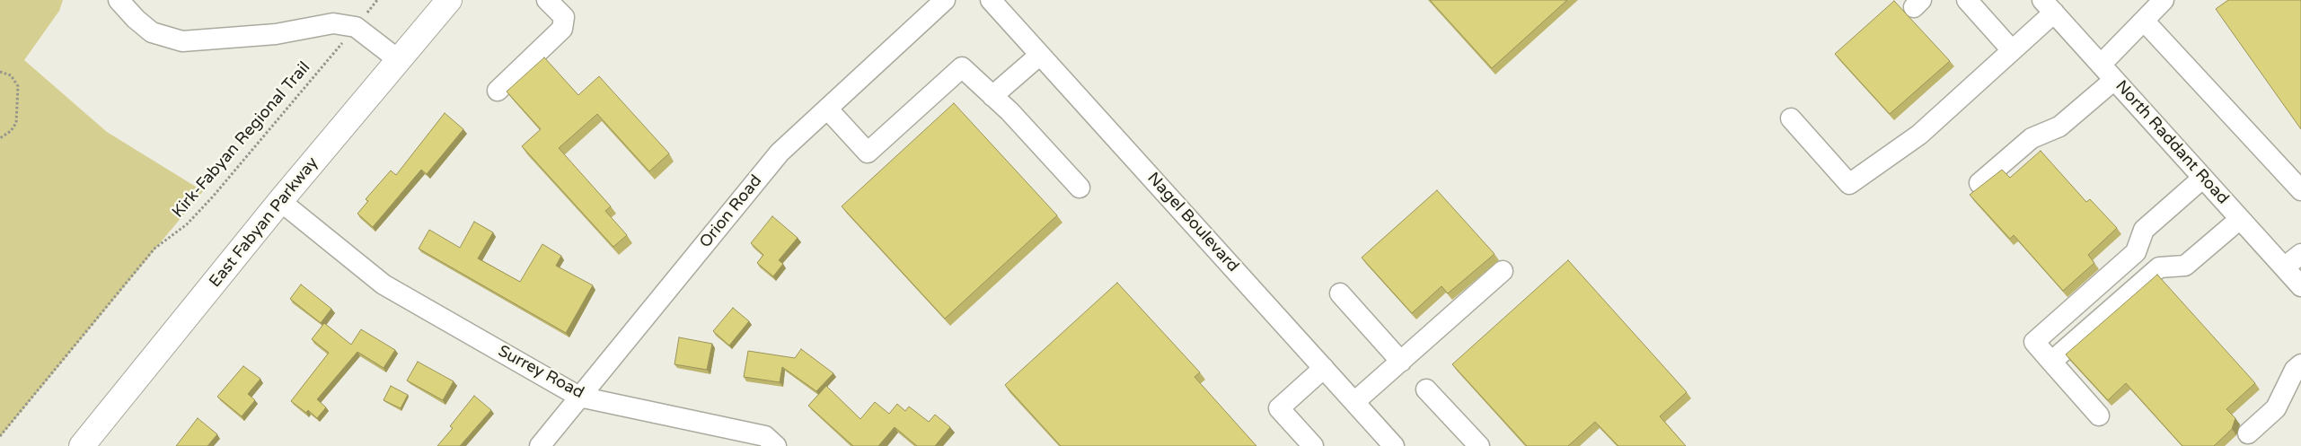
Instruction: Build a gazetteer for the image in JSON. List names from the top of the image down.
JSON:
{
  "streets": {
    "main road": ["East Fabyan Parkway"],
    "street": [
      "North Raddant Road",
      "Orion Road",
      "Nagel Boulevard",
      "Surrey Road"
    ],
    "path": ["Kirk-Fabyan Regional Trail"]
  },
  "crossings": [
    ["Orion Road", "Surrey Road"],
    ["East Fabyan Parkway", "Surrey Road"]
  ]
}
